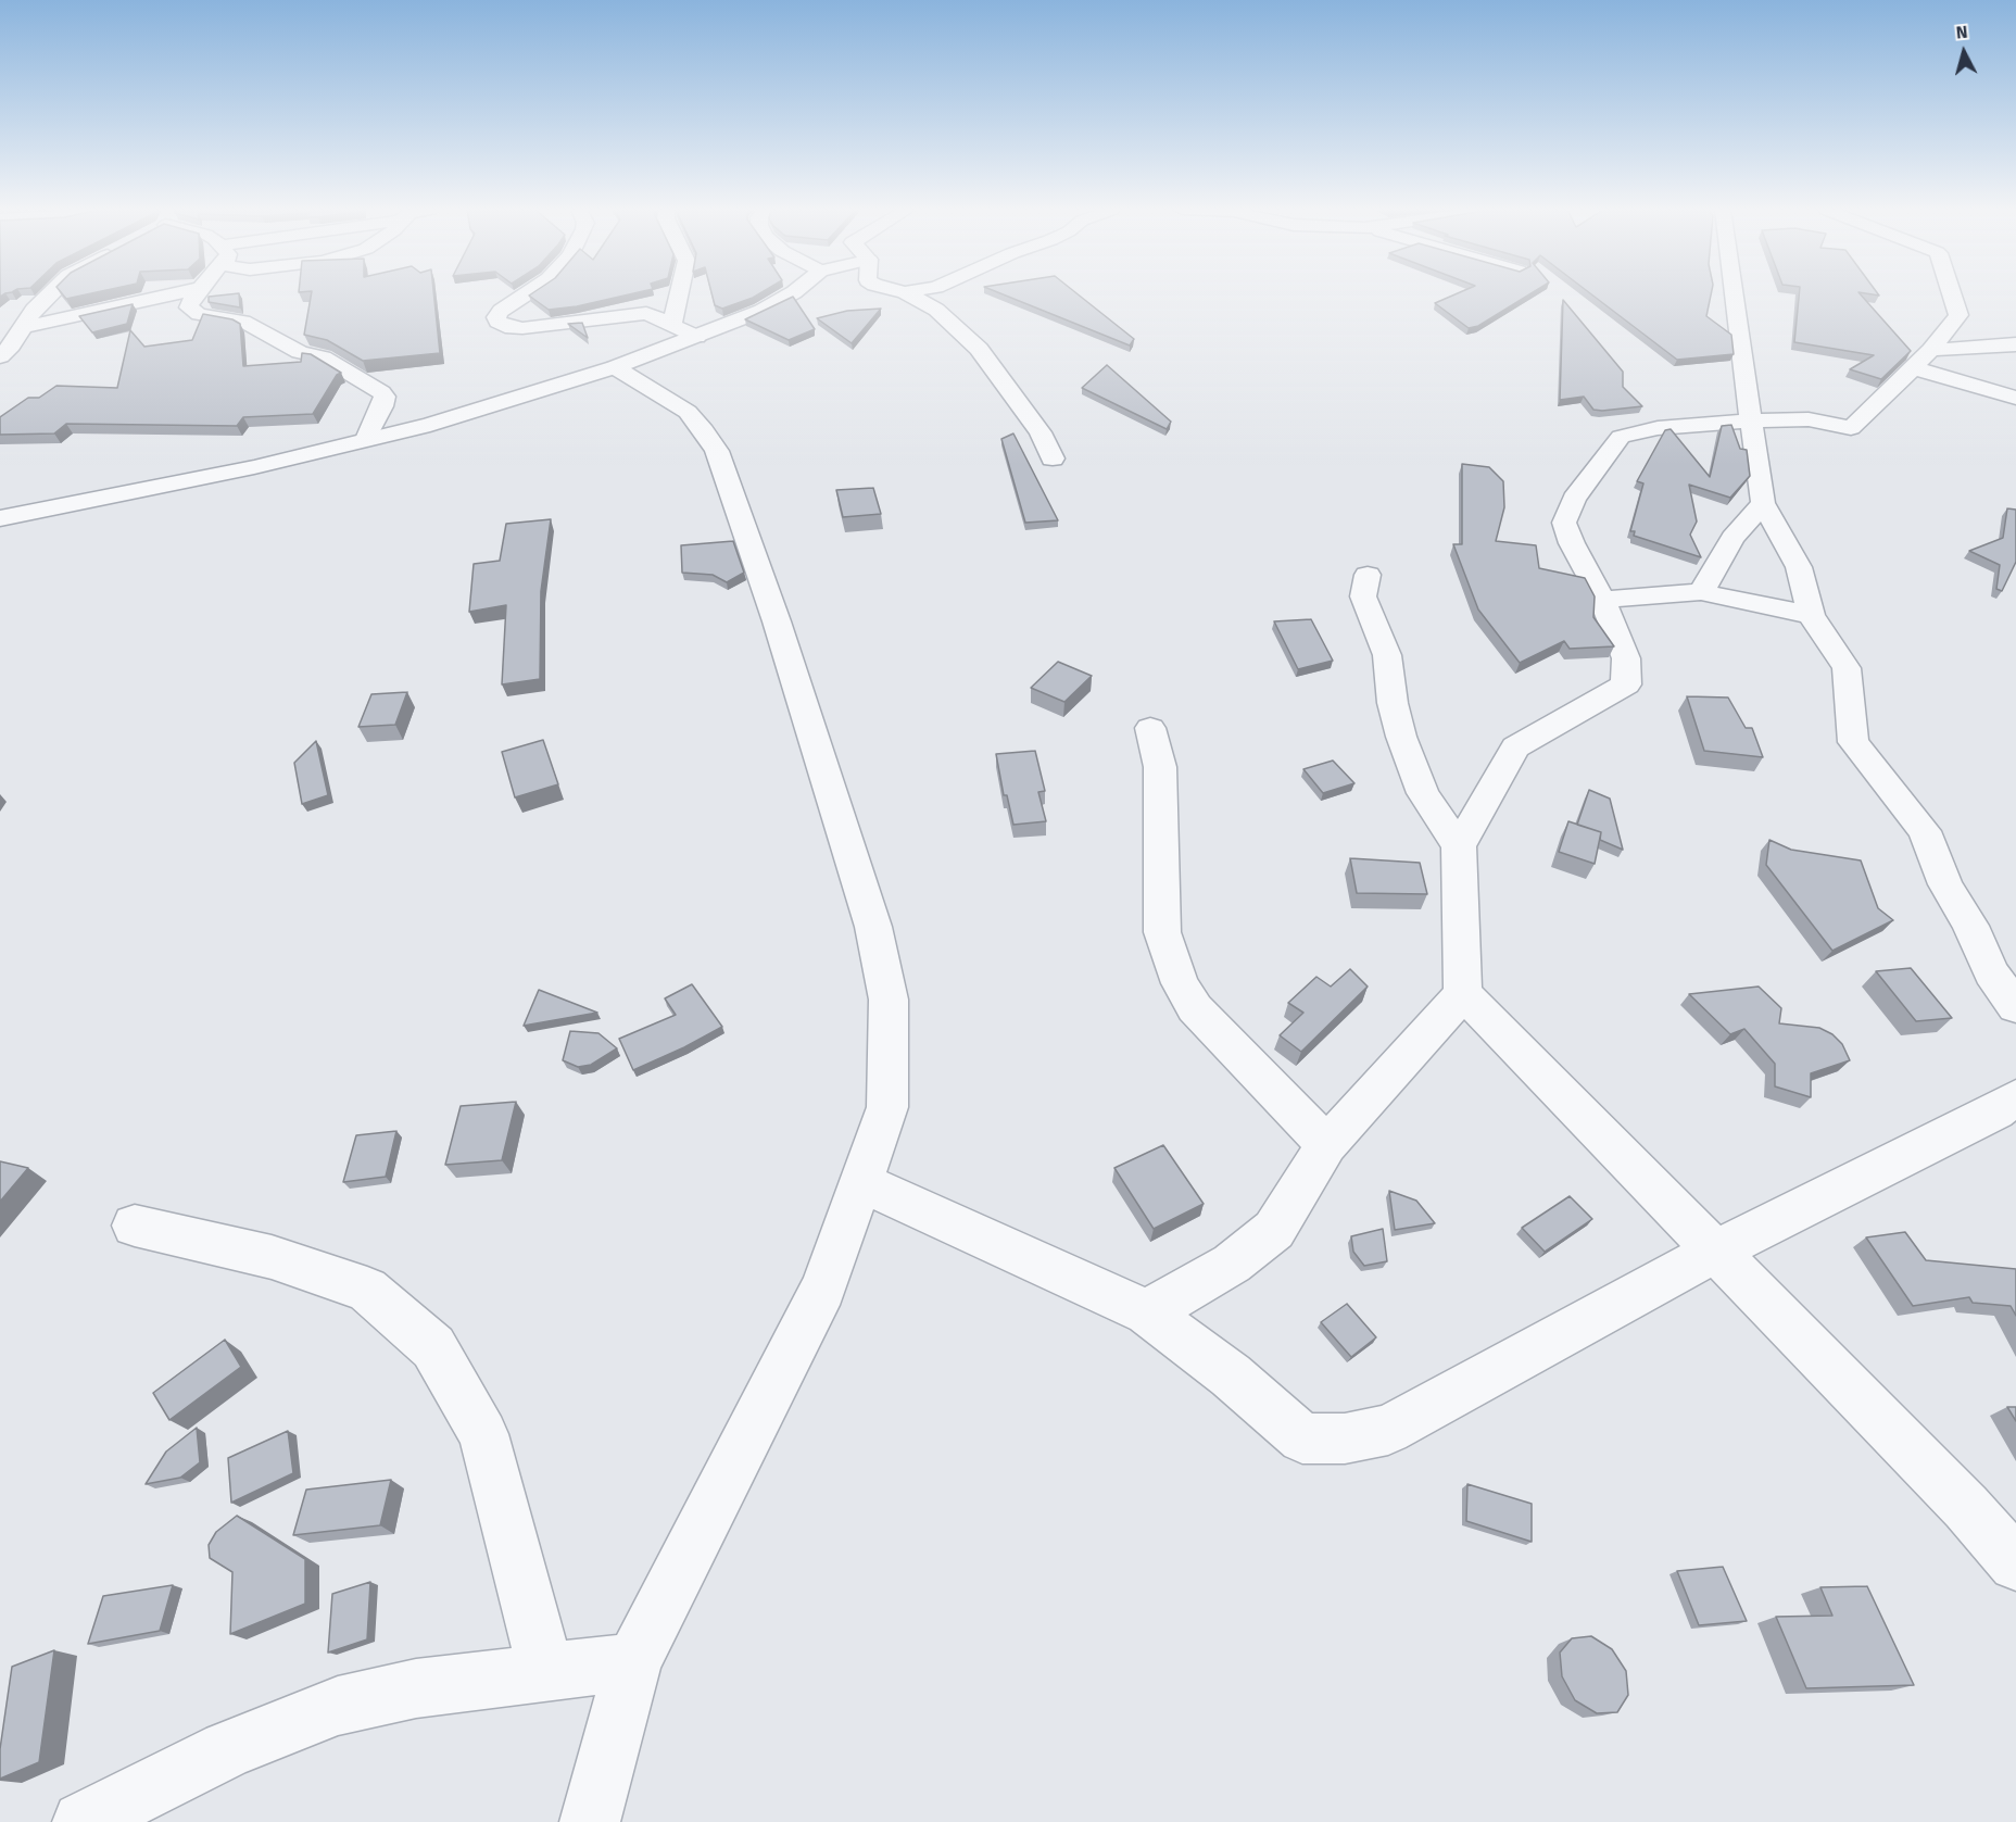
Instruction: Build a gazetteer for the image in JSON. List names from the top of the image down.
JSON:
{
  "north": "top"
}
